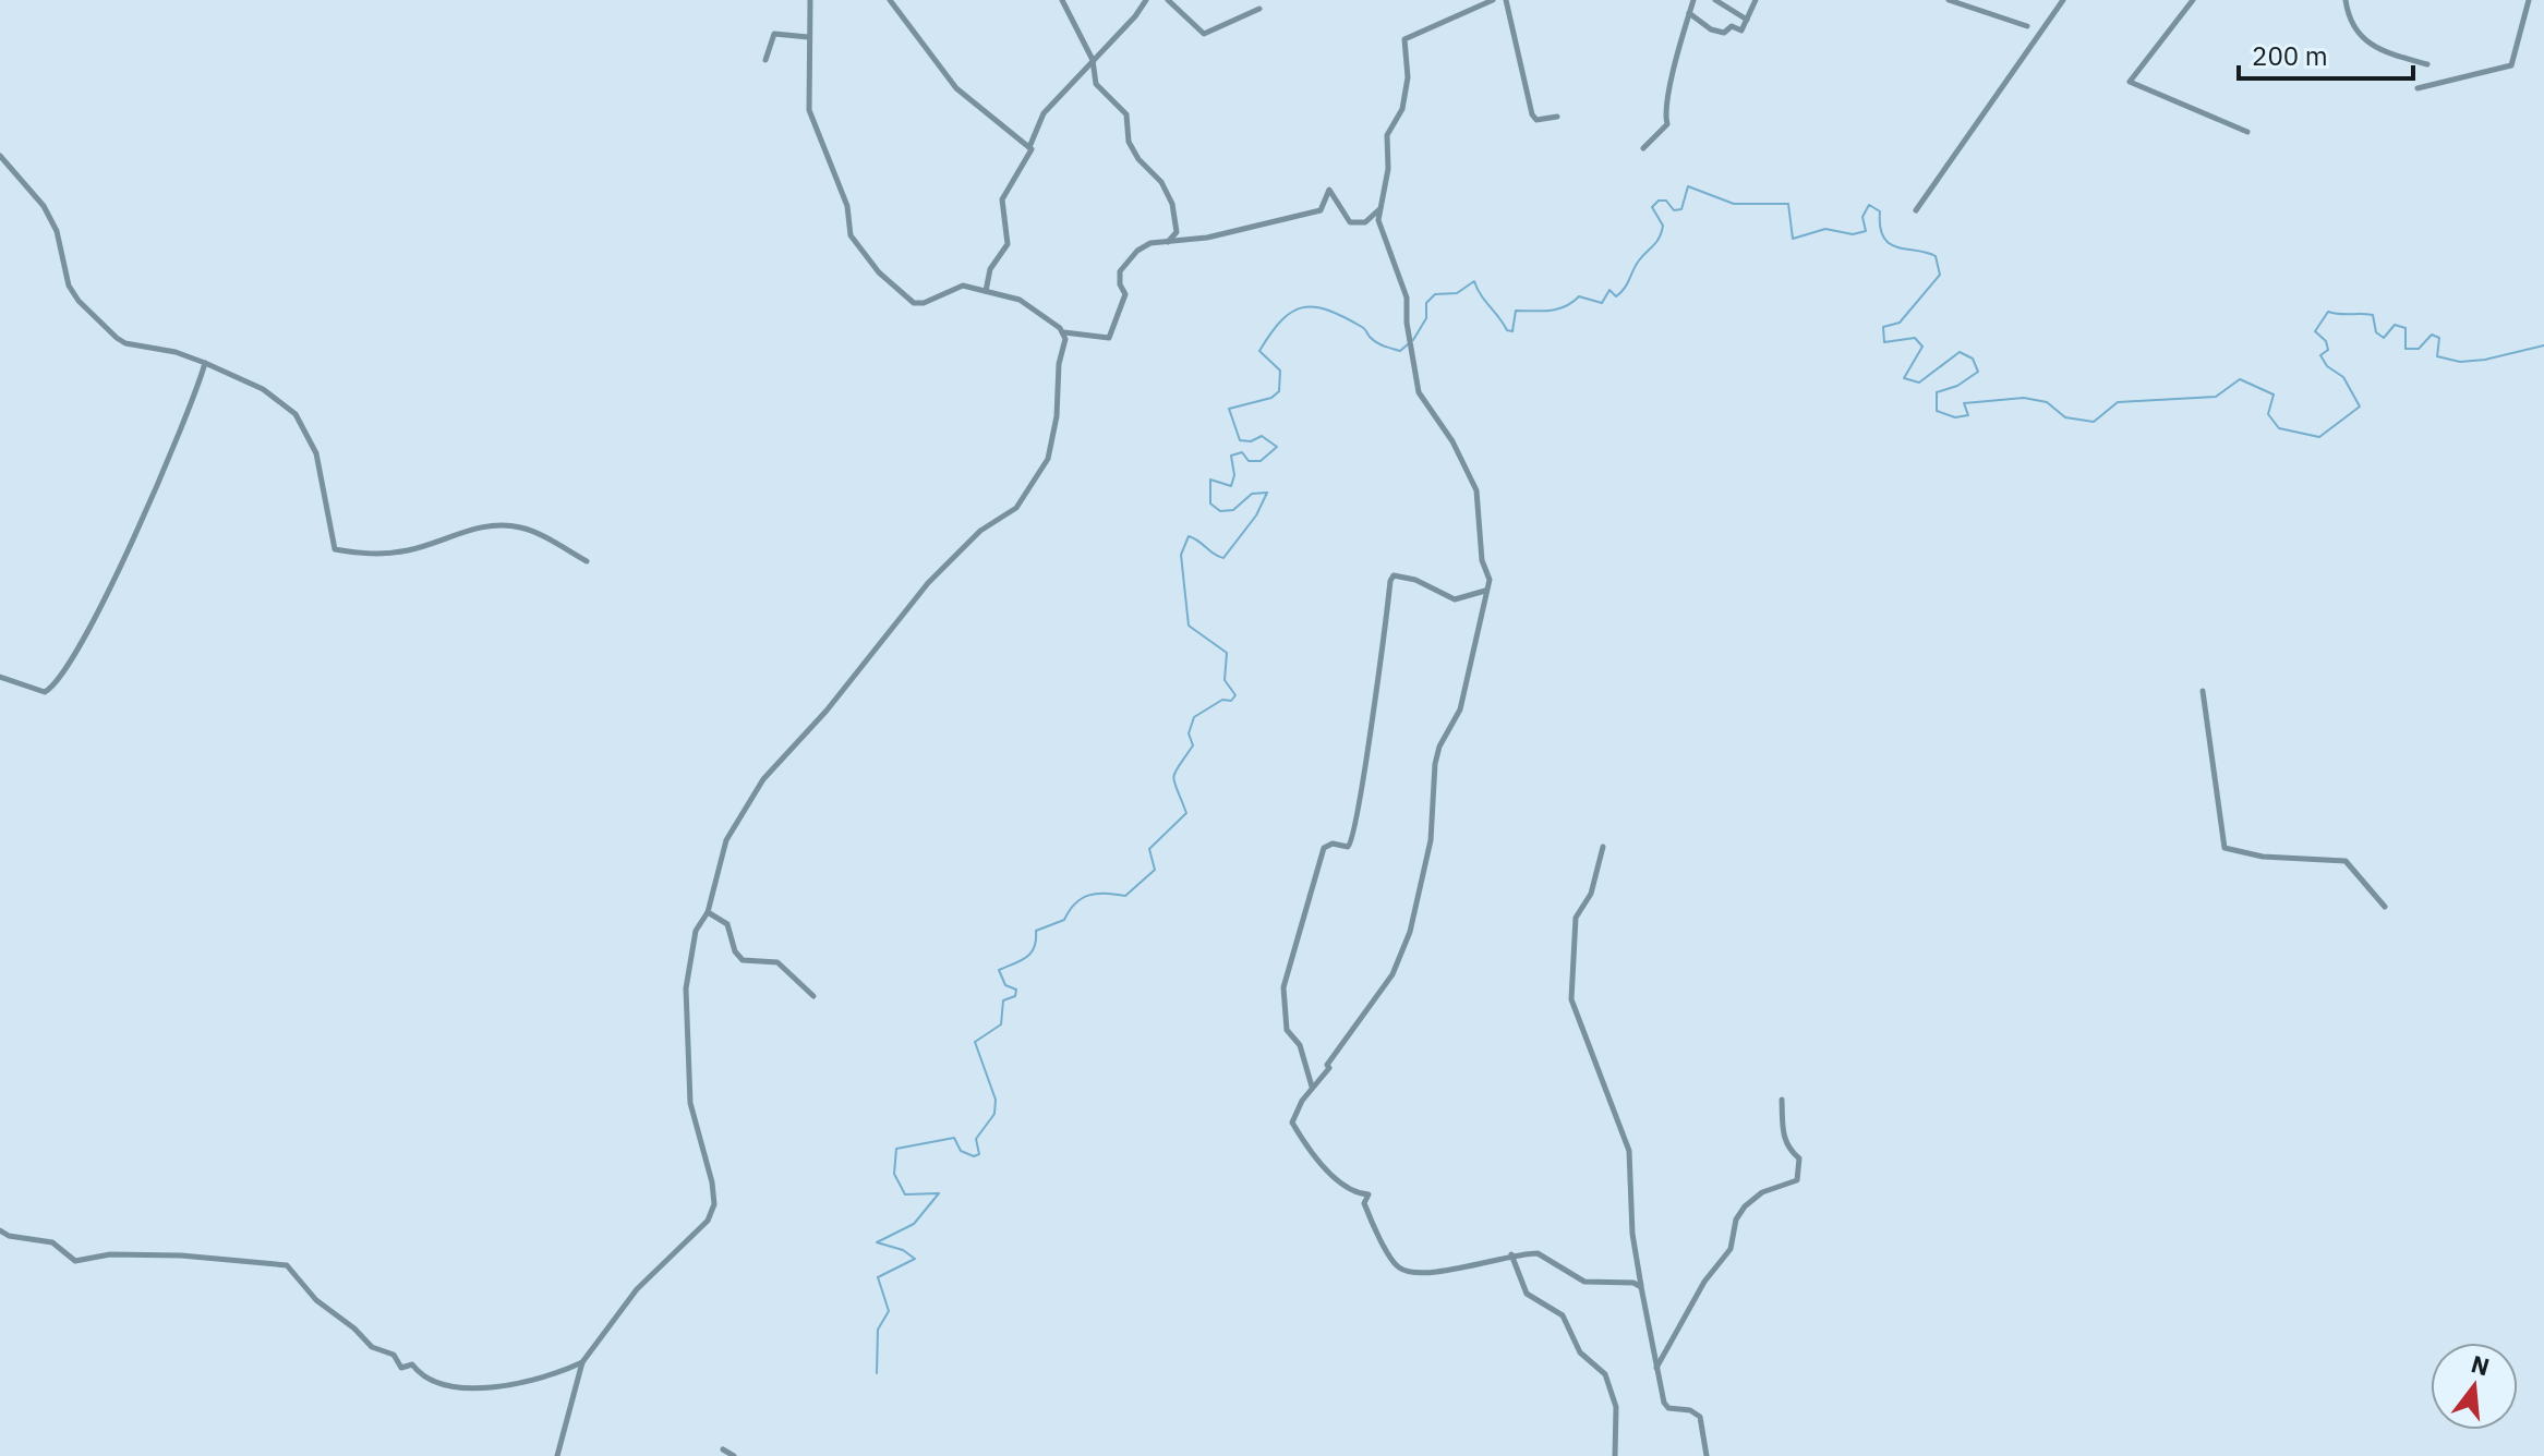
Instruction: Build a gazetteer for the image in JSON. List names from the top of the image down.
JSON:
{
  "scale_bar": "200 m",
  "north": "top"
}
